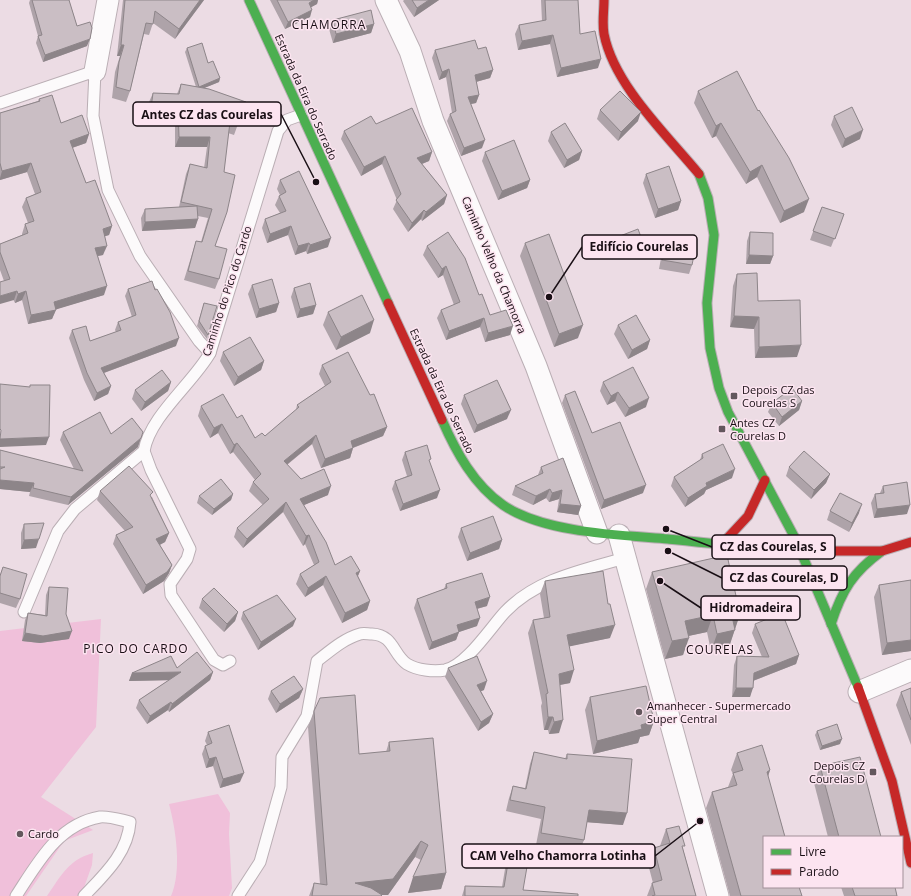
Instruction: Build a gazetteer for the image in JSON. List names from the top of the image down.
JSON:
{
  "streets": {
    "main road": ["Estrada da Eira do Serrado"],
    "street": ["Caminho Velho da Chamorra"],
    "lane": ["Caminho do Pico do Cardo"]
  },
  "crossings": [
    ["Estrada da Eira do Serrado", "Caminho Velho da Chamorra"],
    ["Estrada da Eira do Serrado", "Caminho do Pico do Cardo"]
  ],
  "districts": ["CHAMORRA", "PICO DO CARDO", "COURELAS"],
  "places": {
    "other": [
      "Antes CZ das Courelas",
      "Edifício Courelas",
      "CZ das Courelas, S",
      "CZ das Courelas, D",
      "Hidromadeira",
      "Amanhecer - Supermercado Super Central",
      "CAM Velho Chamorra Lotinha",
      "Cardo"
    ],
    "transit": ["Depois CZ das Courelas S", "Antes CZ Courelas D", "Depois CZ Courelas D"]
  },
  "legend": ["Livre", "Parado"]
}
